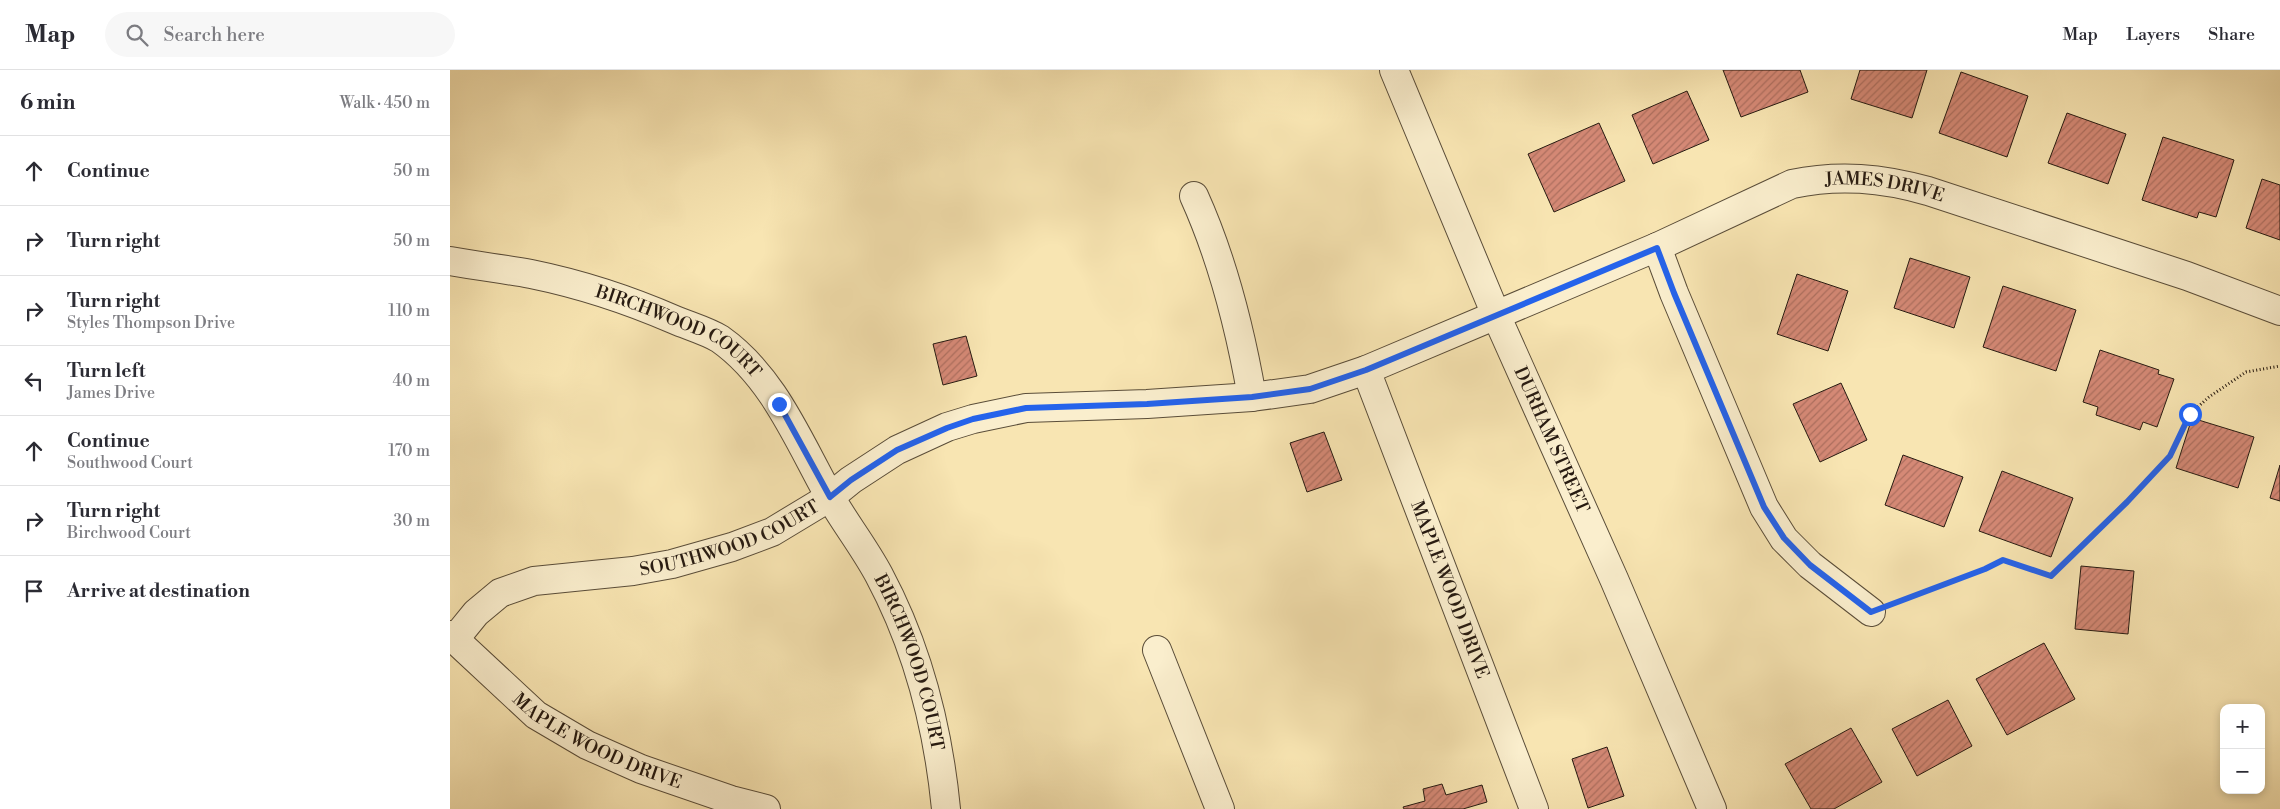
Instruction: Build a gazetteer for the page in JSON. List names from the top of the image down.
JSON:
{
  "streets": {
    "street": [
      "JAMES DRIVE",
      "BIRCHWOOD COURT",
      "DURHAM STREET",
      "SOUTHWOOD COURT",
      "MAPLE WOOD DRIVE"
    ]
  },
  "crossings": [
    ["JAMES DRIVE", "DURHAM STREET"],
    ["JAMES DRIVE", "SOUTHWOOD COURT"],
    ["BIRCHWOOD COURT", "SOUTHWOOD COURT"],
    ["DURHAM STREET", "SOUTHWOOD COURT"],
    ["SOUTHWOOD COURT", "MAPLE WOOD DRIVE"]
  ],
  "page": {
    "header": "Map",
    "search": "Search here",
    "nav": ["Map", "Layers", "Share"],
    "heading": ["6 min", "Walk · 450 m"],
    "list": [
      ["Continue", "50 m"],
      ["Turn right", "50 m"],
      ["Turn right", "Styles Thompson Drive", "110 m"],
      ["Turn left", "James Drive", "40 m"],
      ["Continue", "Southwood Court", "170 m"],
      ["Turn right", "Birchwood Court", "30 m"],
      "Arrive at destination"
    ],
    "map_buttons": ["+", "−"]
  }
}
